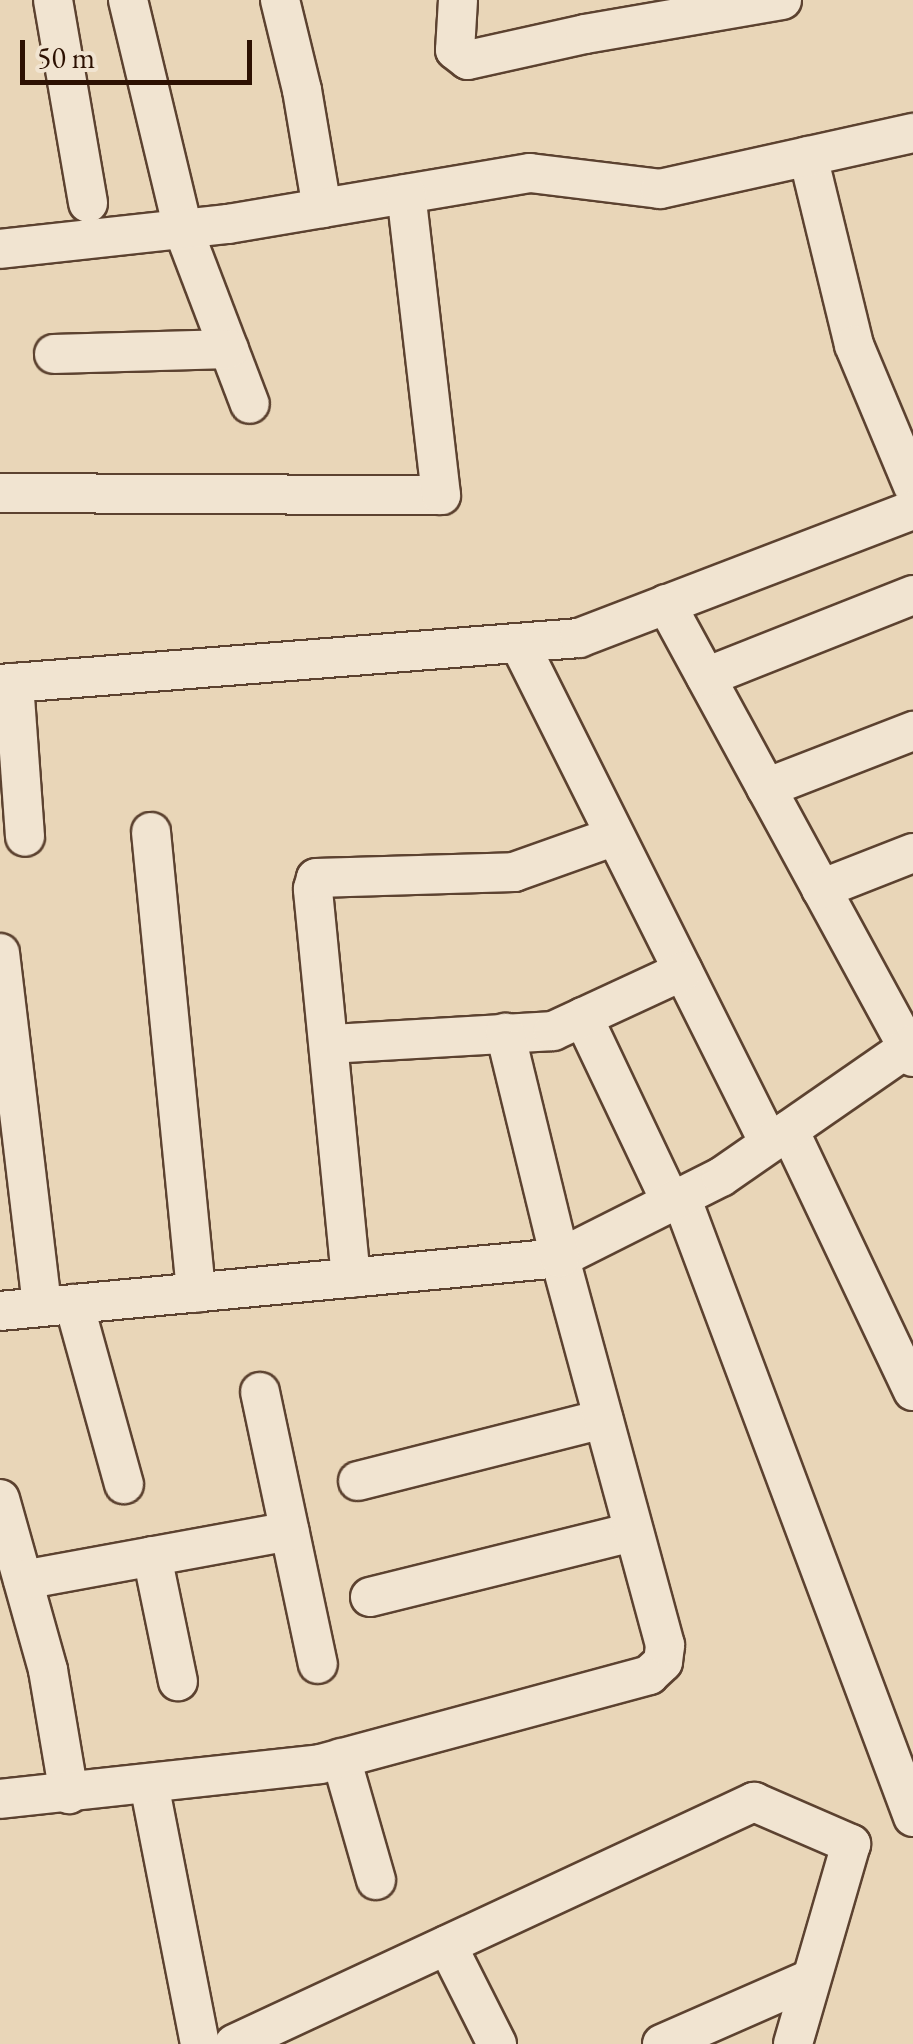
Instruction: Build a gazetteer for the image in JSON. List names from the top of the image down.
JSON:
{
  "scale_bar": "50 m"
}
